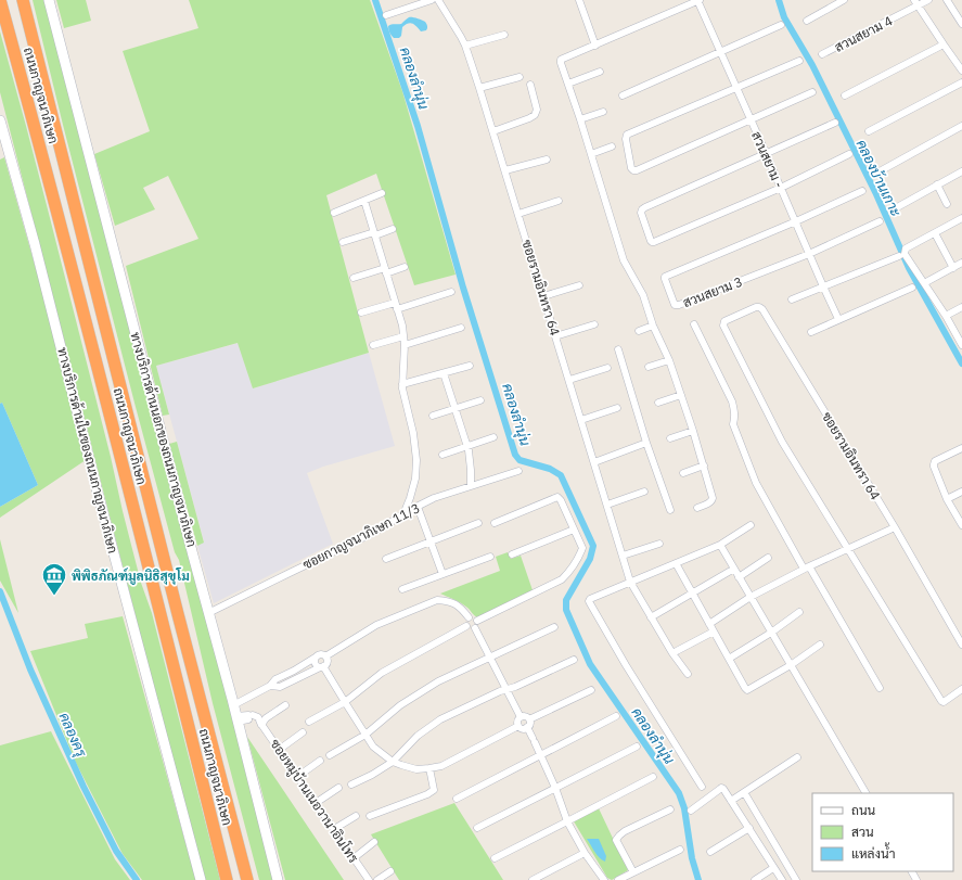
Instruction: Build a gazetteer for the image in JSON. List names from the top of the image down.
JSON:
{
  "streets": {
    "highway": ["ถนนกาญจนาภิเษก"],
    "main road": ["ทางบริการด้านนอกของถนนกาญจนาภิเษก", "ทางบริการด้านในของถนนกาญจนาภิเษก"],
    "street": [
      "สวนสยาม 4",
      "สวนสยาม -",
      "ซอยรามอินทรา 64",
      "สวนสยาม 3",
      "ซอยกาญจนาภิเษก 11/3",
      "ซอยหมู่บ้านเนอวานาอินโทร"
    ]
  },
  "crossings": [
    ["สวนสยาม -", "สวนสยาม 3"],
    ["ทางบริการด้านนอกของถนนกาญจนาภิเษก", "ซอยกาญจนาภิเษก 11/3"]
  ],
  "water": ["คลองลำนุ่น", "คลองบ้านเกาะ", "คลองครุ"],
  "places": {
    "museum": ["พิพิธภัณฑ์มูลนิธิสุขุโม"]
  },
  "legend": ["ถนน", "สวน", "แหล่งน้ำ"]
}
